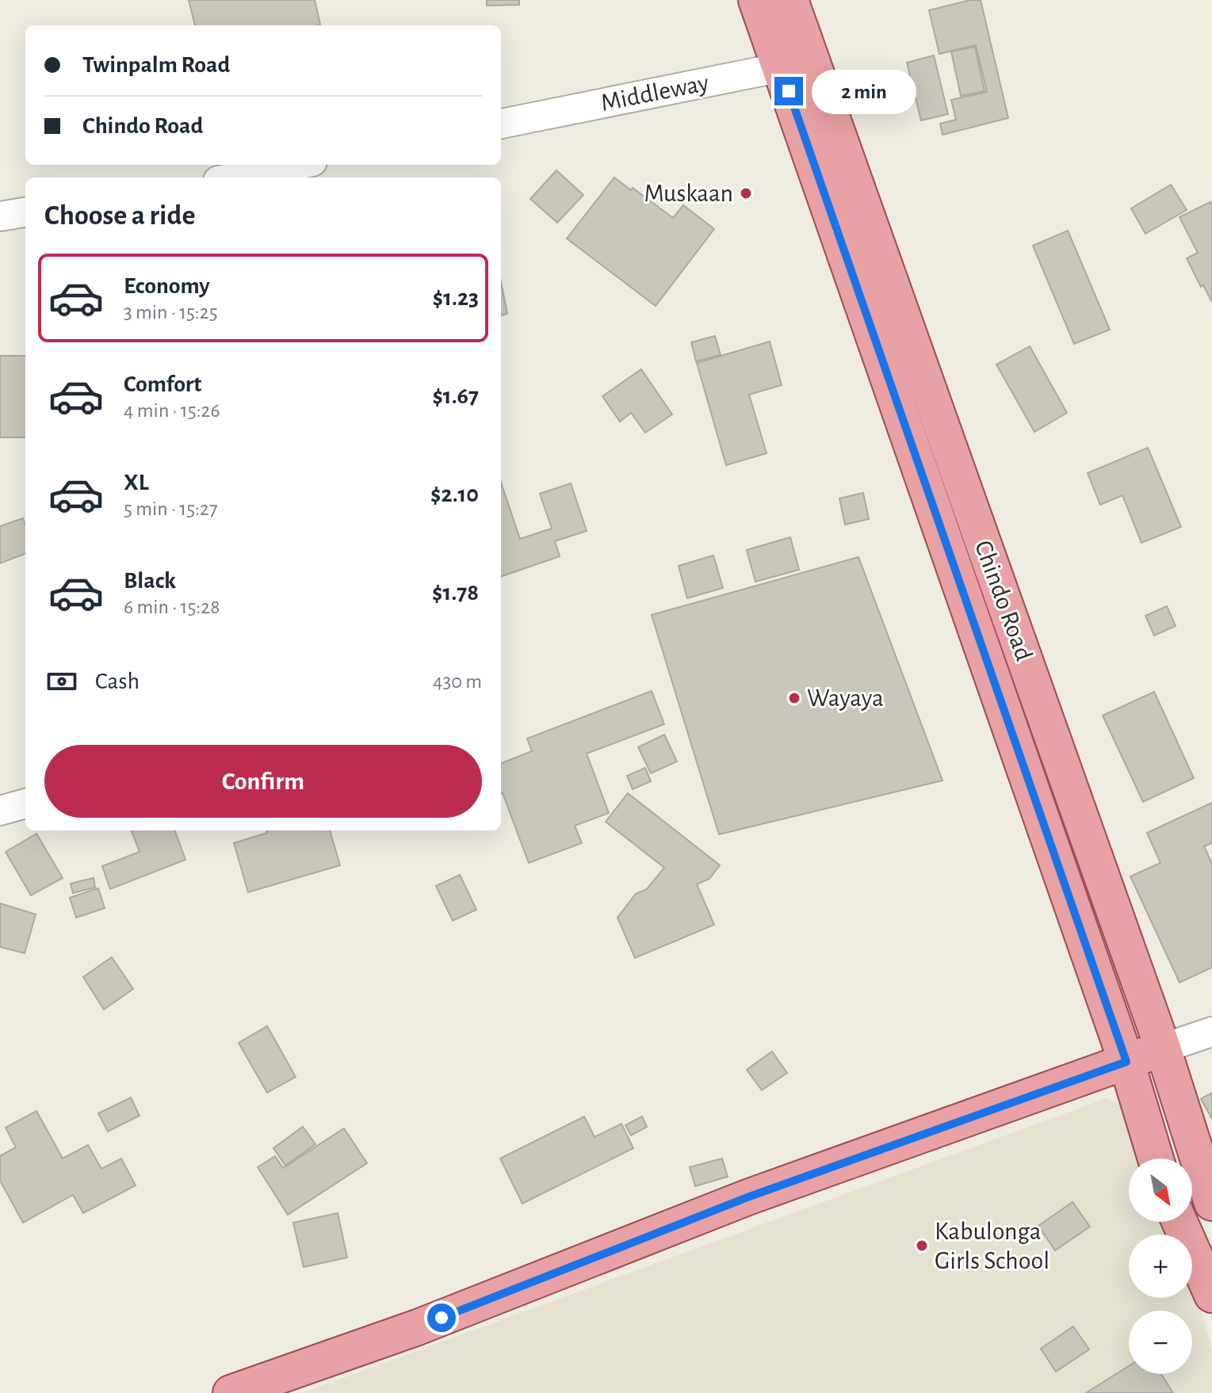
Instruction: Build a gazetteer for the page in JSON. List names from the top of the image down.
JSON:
{
  "streets": {
    "main road": ["Chindo Road"],
    "street": ["Middleway"]
  },
  "crossings": [
    ["Middleway", "Chindo Road"]
  ],
  "places": ["Muskaan", "Wayaya", "Kabulonga Girls School"],
  "north": "bottom right",
  "page": {
    "banner": ["Twinpalm Road", "Chindo Road"],
    "bubble": "2 min",
    "heading": "Choose a ride",
    "list": [
      {
        "name": "Economy",
        "note": "3 min · 15:25",
        "value": "$1.23"
      },
      {
        "name": "Comfort",
        "note": "4 min · 15:26",
        "value": "$1.67"
      },
      {
        "name": "XL",
        "note": "5 min · 15:27",
        "value": "$2.10"
      },
      {
        "name": "Black",
        "note": "6 min · 15:28",
        "value": "$1.78"
      }
    ],
    "pay": ["Cash", "430 m"],
    "buttons": "Confirm",
    "map_buttons": ["+", "−"]
  }
}
